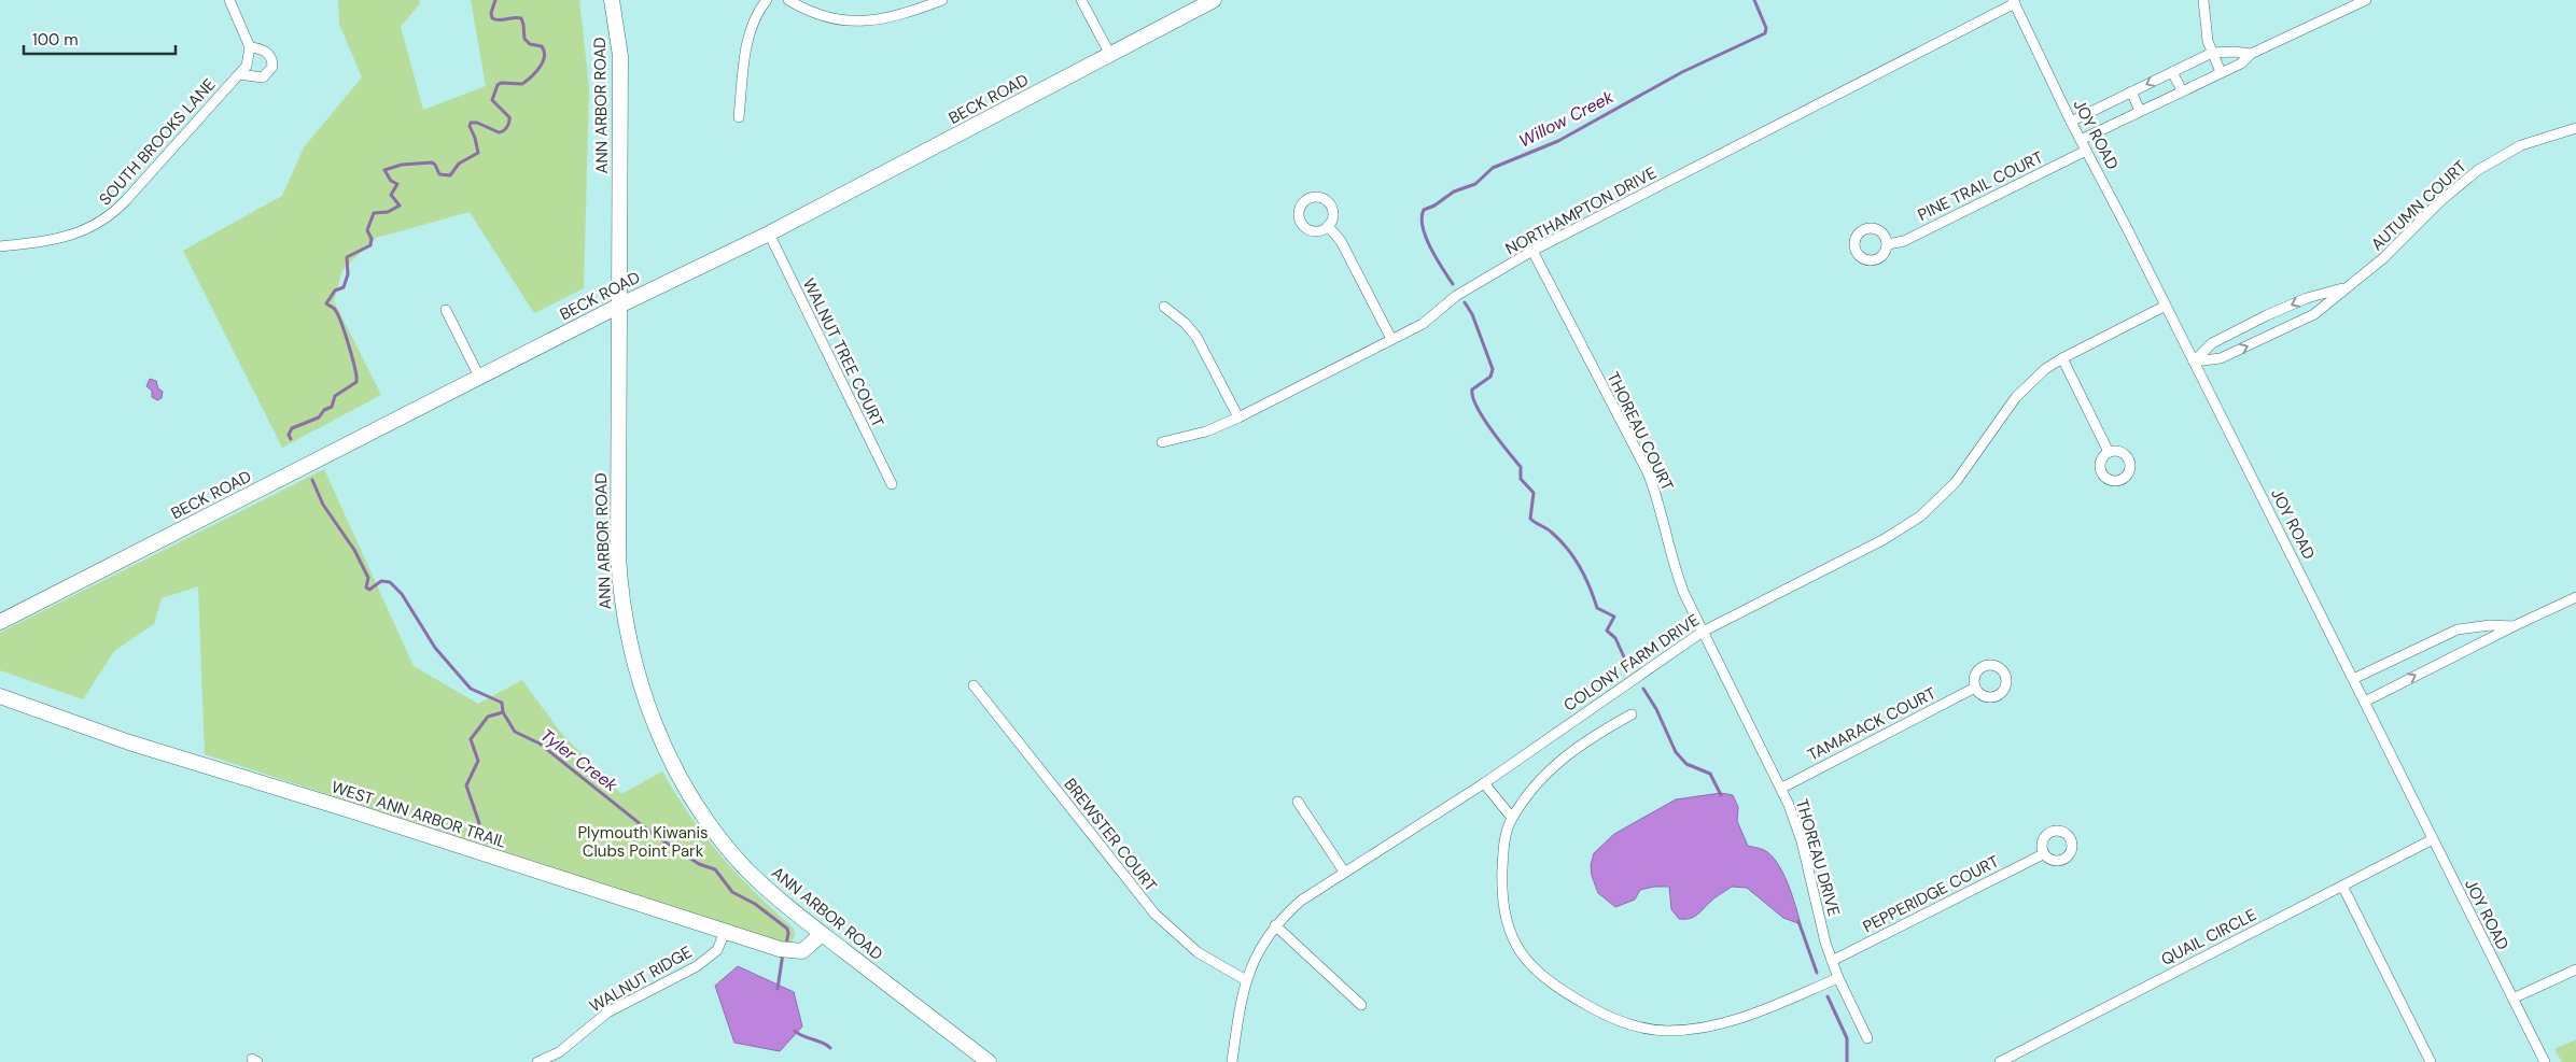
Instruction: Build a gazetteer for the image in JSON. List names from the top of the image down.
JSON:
{
  "streets": {
    "main road": ["BECK ROAD", "ANN ARBOR ROAD", "WEST ANN ARBOR TRAIL"],
    "street": [
      "JOY ROAD",
      "SOUTH BROOKS LANE",
      "PINE TRAIL COURT",
      "AUTUMN COURT",
      "NORTHAMPTON DRIVE",
      "WALNUT TREE COURT",
      "THOREAU COURT",
      "COLONY FARM DRIVE",
      "TAMARACK COURT",
      "BREWSTER COURT",
      "THOREAU DRIVE",
      "PEPPERIDGE COURT",
      "QUAIL CIRCLE",
      "WALNUT RIDGE"
    ]
  },
  "crossings": [
    ["BECK ROAD", "ANN ARBOR ROAD"],
    ["BECK ROAD", "WALNUT TREE COURT"],
    ["ANN ARBOR ROAD", "WEST ANN ARBOR TRAIL"],
    ["JOY ROAD", "PINE TRAIL COURT"],
    ["JOY ROAD", "AUTUMN COURT"],
    ["JOY ROAD", "NORTHAMPTON DRIVE"],
    ["JOY ROAD", "COLONY FARM DRIVE"],
    ["JOY ROAD", "QUAIL CIRCLE"],
    ["NORTHAMPTON DRIVE", "THOREAU COURT"],
    ["THOREAU COURT", "COLONY FARM DRIVE"],
    ["THOREAU COURT", "THOREAU DRIVE"],
    ["COLONY FARM DRIVE", "BREWSTER COURT"],
    ["COLONY FARM DRIVE", "THOREAU DRIVE"],
    ["TAMARACK COURT", "THOREAU DRIVE"],
    ["WEST ANN ARBOR TRAIL", "WALNUT RIDGE"],
    ["THOREAU DRIVE", "PEPPERIDGE COURT"]
  ],
  "water": ["Willow Creek", "Tyler Creek"],
  "parks": ["Plymouth Kiwanis Clubs Point Park"],
  "scale_bar": "100 m"
}
